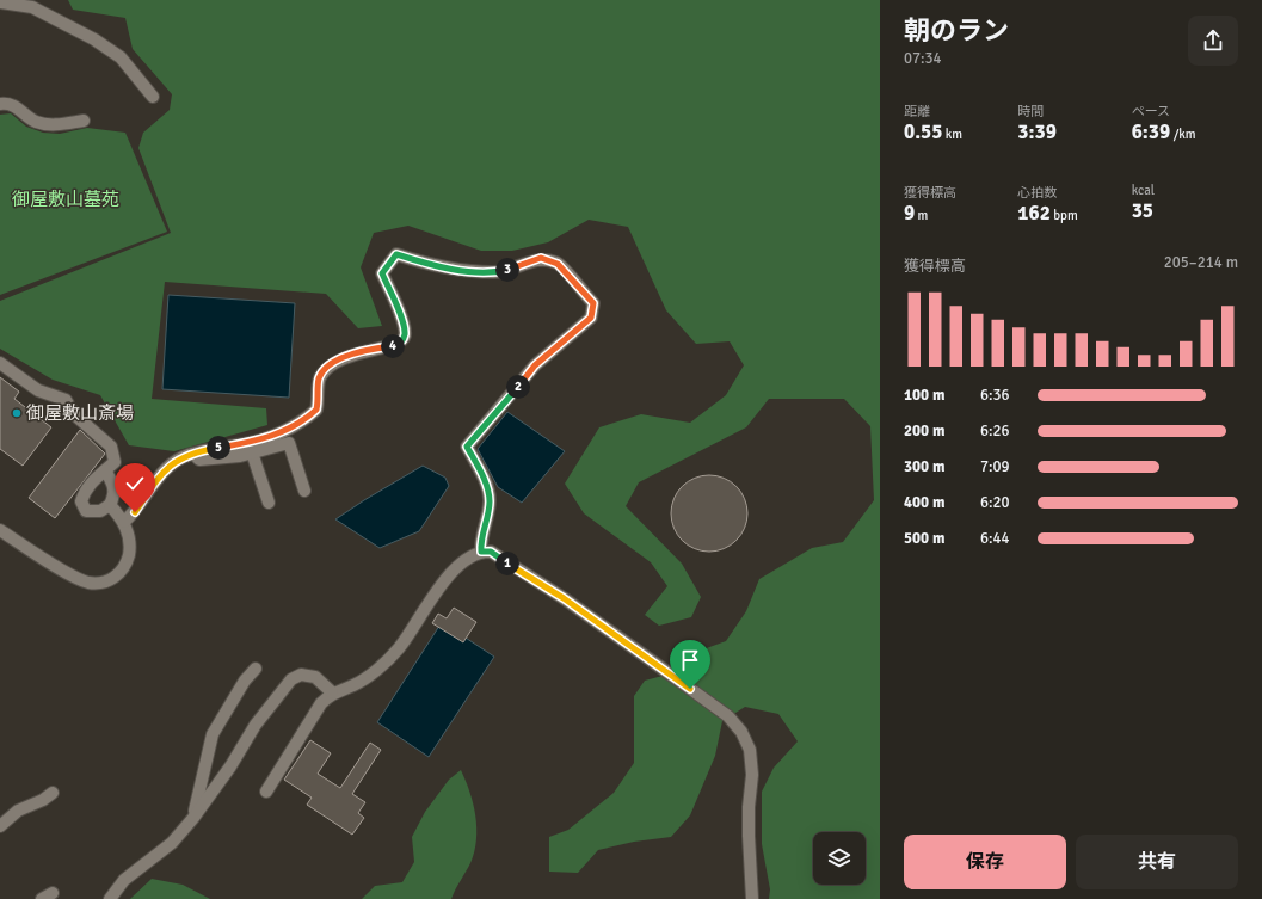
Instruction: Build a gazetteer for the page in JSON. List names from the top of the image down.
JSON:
{
  "parks": ["御屋敷山墓苑"],
  "places": ["御屋敷山斎場"],
  "page": {
    "heading": ["朝のラン", "07:34"],
    "stats": [
      ["距離", "0.55 km"],
      ["時間", "3:39"],
      ["ペース", "6:39 /km"],
      ["獲得標高", "9 m"],
      ["心拍数", "162 bpm"],
      ["kcal", "35"]
    ],
    "chart": ["獲得標高", "205–214 m"],
    "pins": [
      "3",
      "4",
      "2",
      "5",
      "1"
    ],
    "list": [
      {
        "name": "100 m",
        "note": "6:36"
      },
      {
        "name": "200 m",
        "note": "6:26"
      },
      {
        "name": "300 m",
        "note": "7:09"
      },
      {
        "name": "400 m",
        "note": "6:20"
      },
      {
        "name": "500 m",
        "note": "6:44"
      }
    ],
    "buttons": ["保存", "共有"]
  }
}
